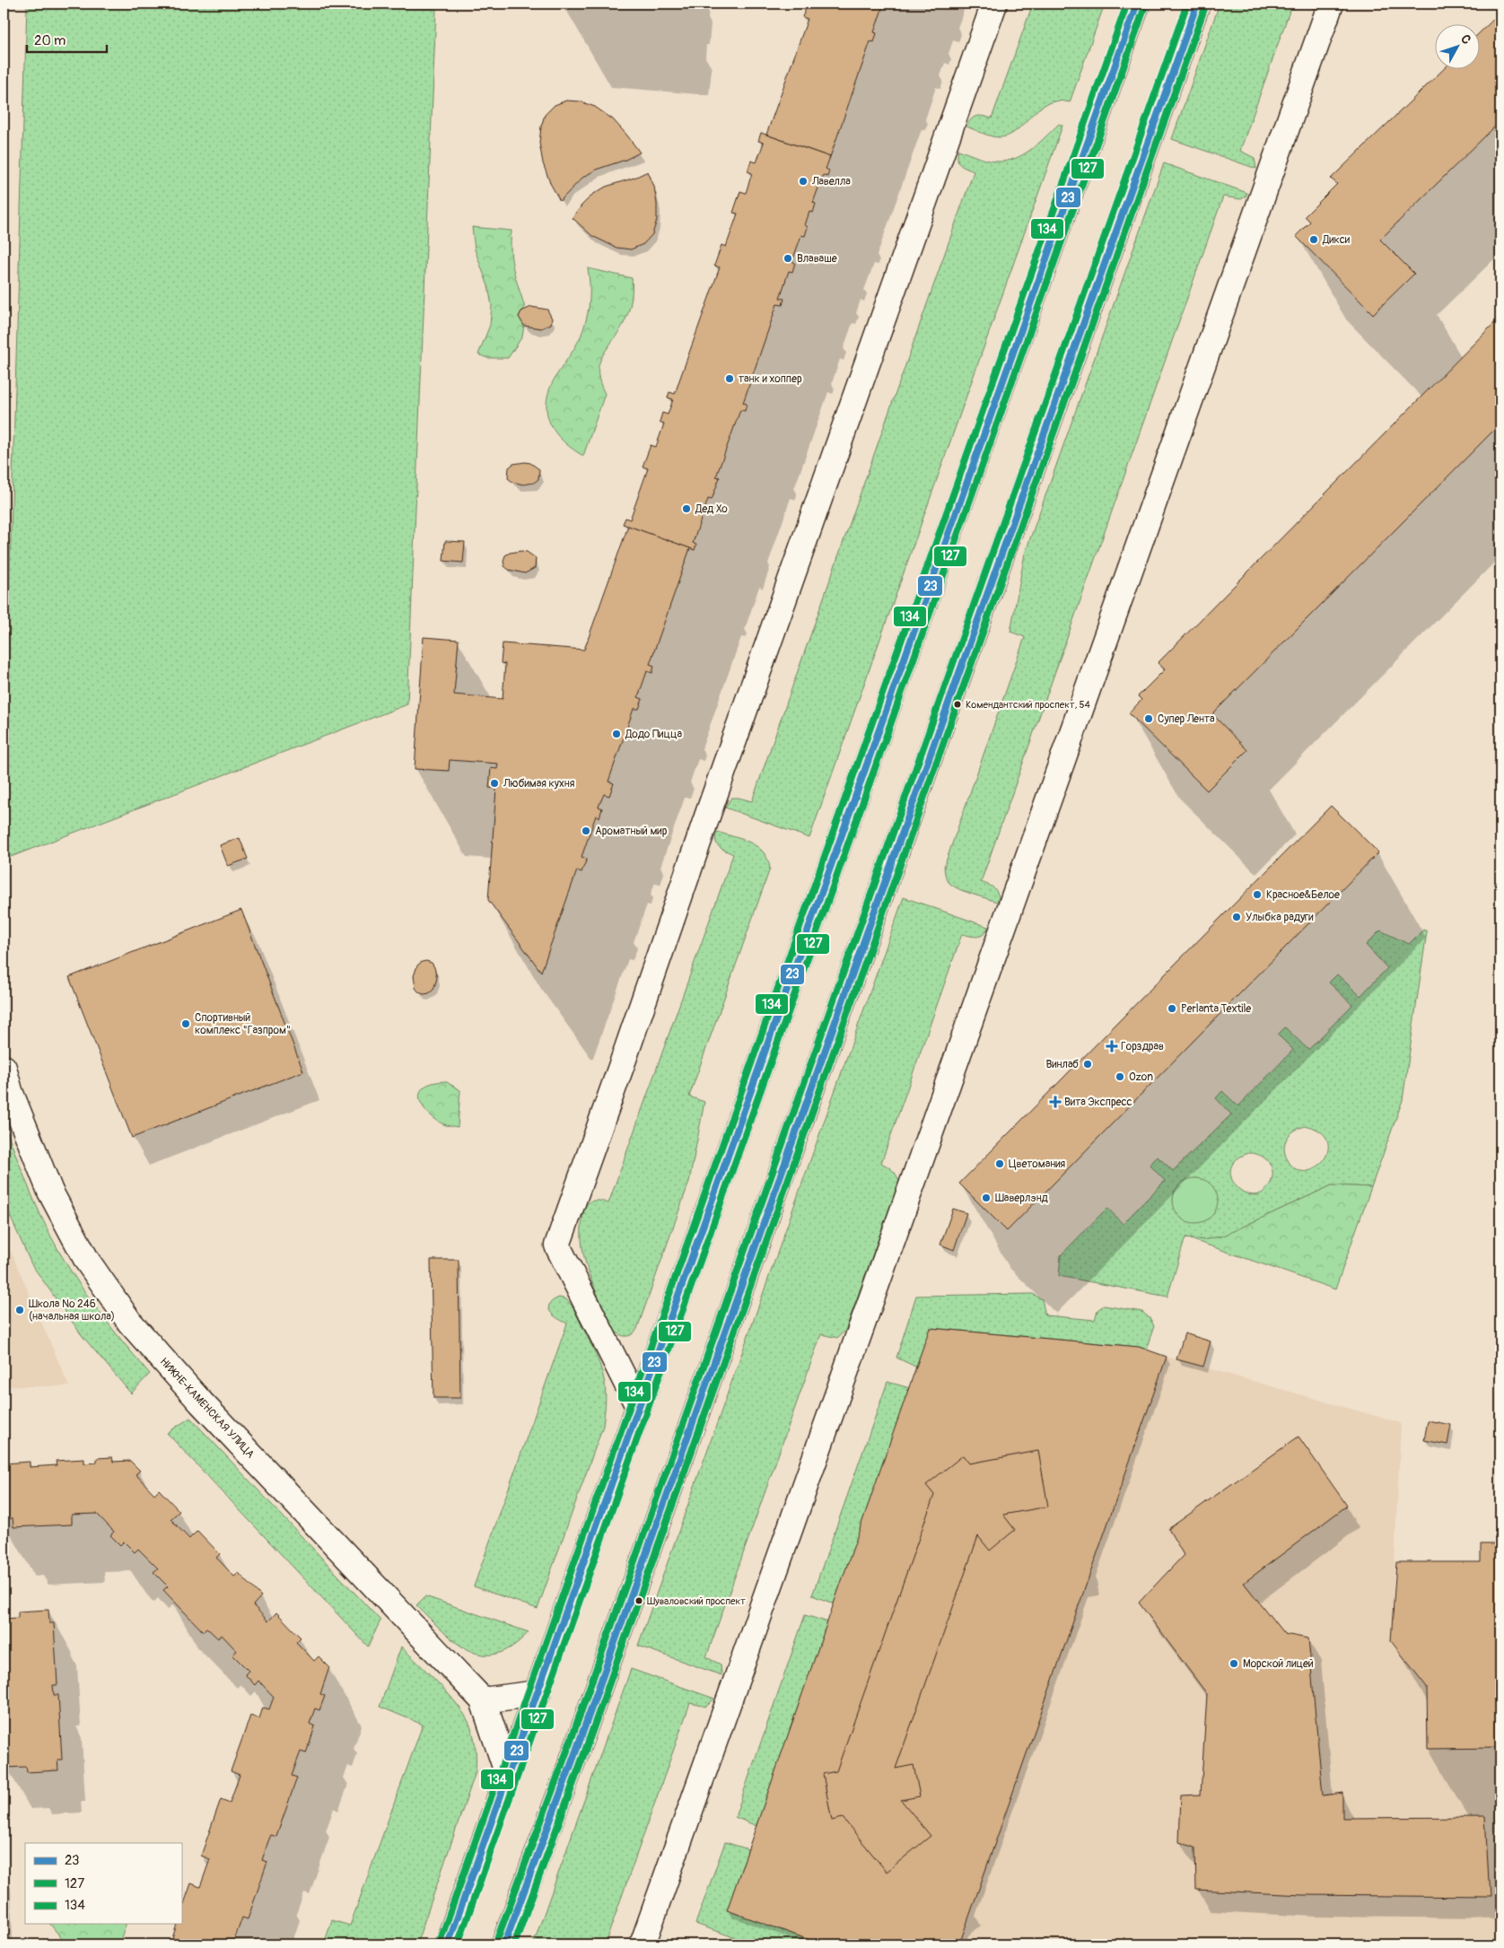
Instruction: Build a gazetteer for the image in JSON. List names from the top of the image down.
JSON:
{
  "streets": {
    "street": ["НИЖНЕ-КАМЕНСКАЯ УЛИЦА"]
  },
  "places": {
    "other": [
      "Лавелла",
      "Дикси",
      "Влаваше",
      "танк и хоппер",
      "Дед Хо",
      "Комендантский проспект, 54",
      "Супер Лента",
      "Додо Пицца",
      "Любимая кухня",
      "Ароматный мир",
      "Красное&Белое",
      "Улыбка радуги",
      "Perlanta Textile",
      "Спортивный комплекс \"Газпром\"",
      "Винлаб",
      "Ozon",
      "Цветомания",
      "Шаверлэнд",
      "Школа № 246 (начальная школа)",
      "Шуваловский проспект",
      "Морской лицей"
    ],
    "health": ["Горздрав", "Вита Экспресс"]
  },
  "lines": ["transit line 23", "transit line 134", "transit line 127"],
  "legend": ["23", "127", "134"],
  "scale_bar": "20 m",
  "north": "top right"
}
